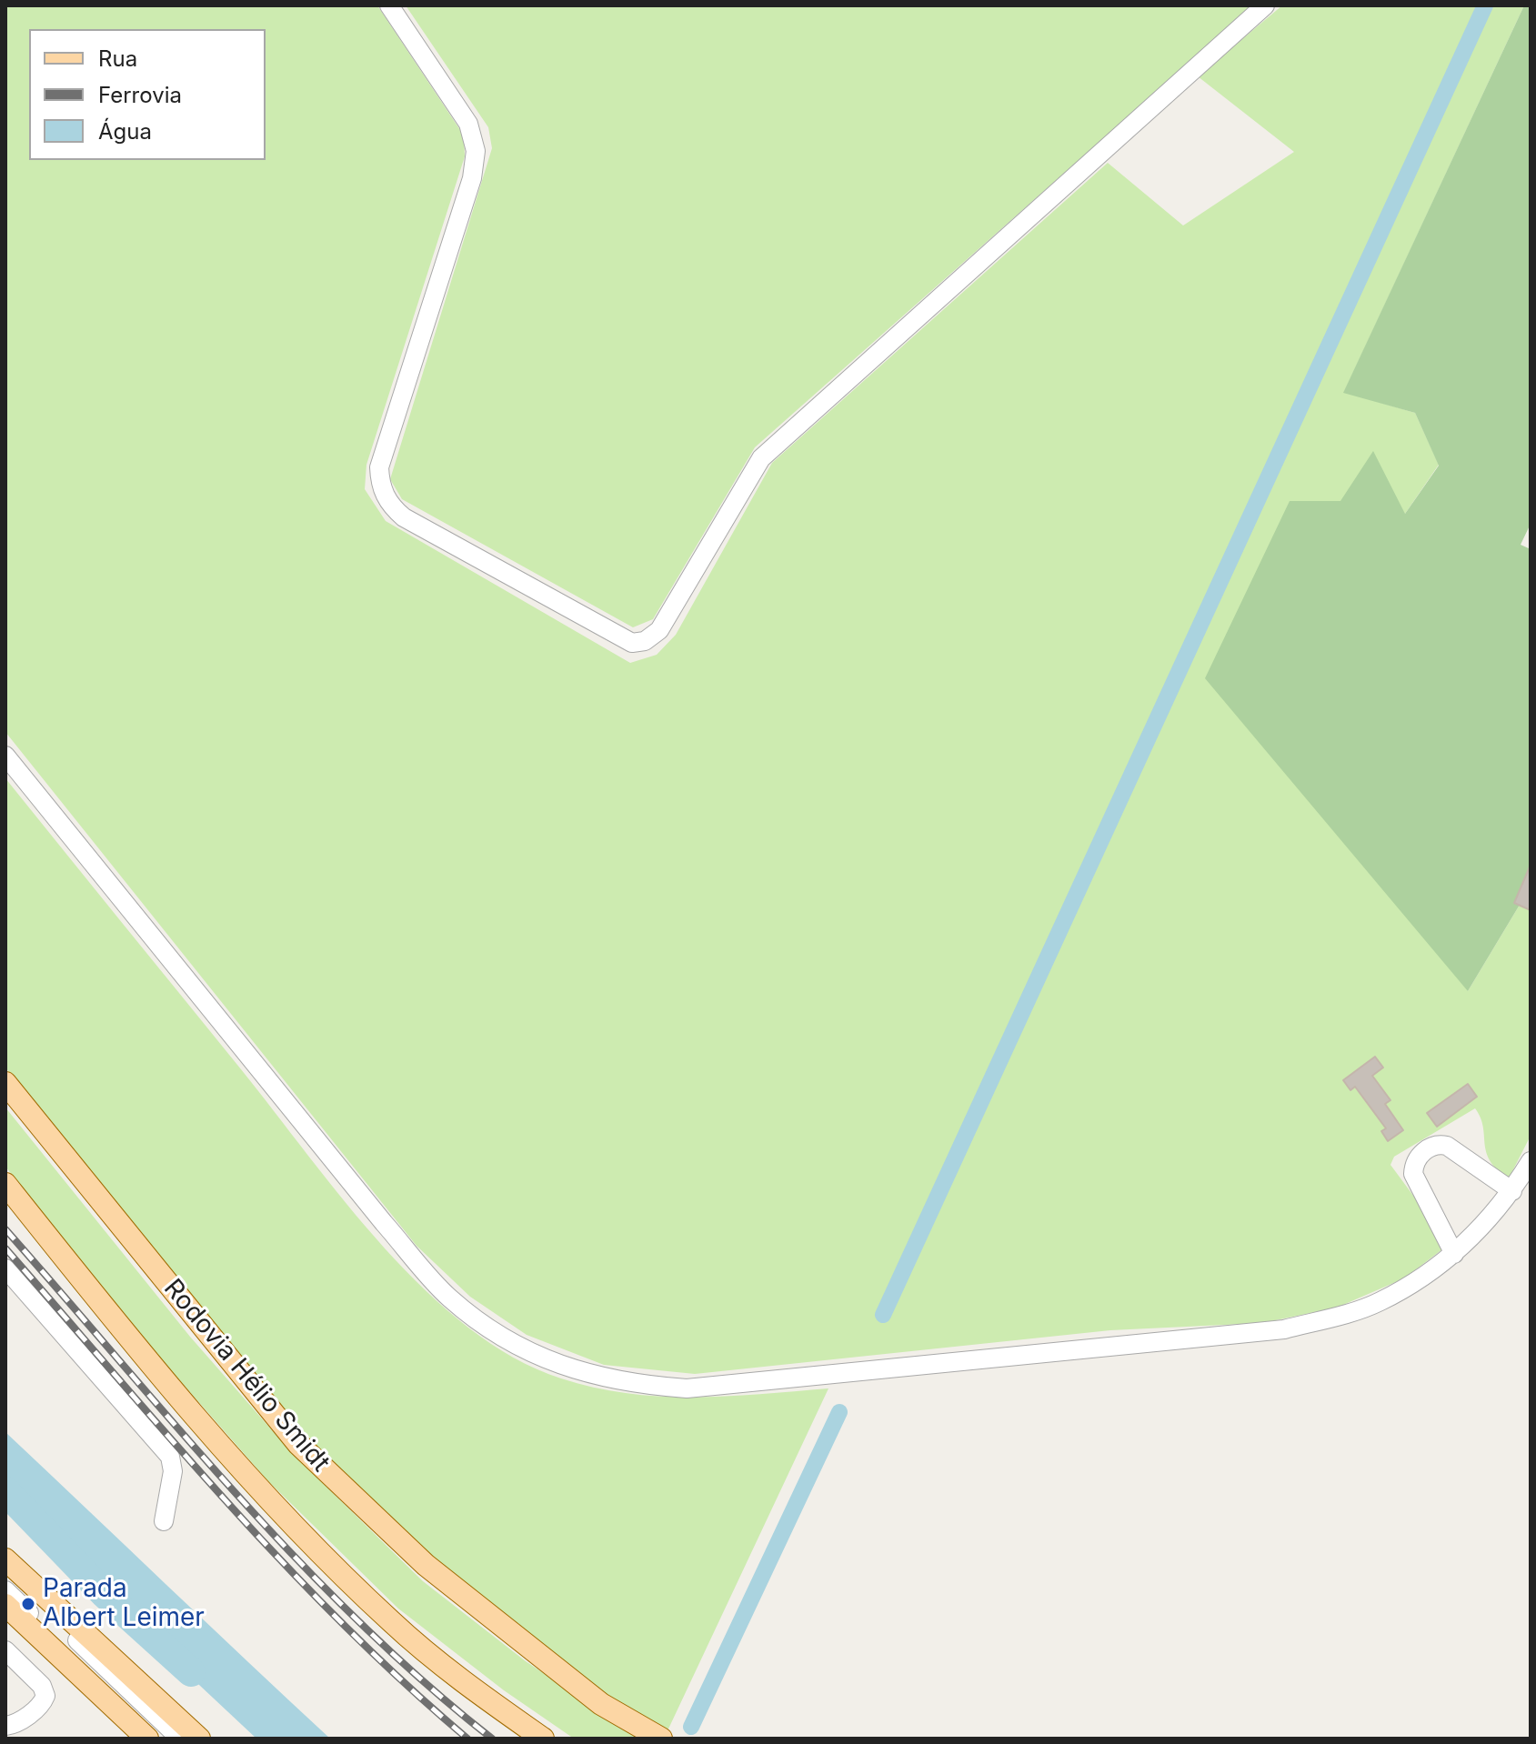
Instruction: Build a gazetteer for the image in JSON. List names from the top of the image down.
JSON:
{
  "streets": {
    "main road": ["Rodovia Hélio Smidt"]
  },
  "places": ["Parada Albert Leimer"],
  "legend": ["Rua", "Ferrovia", "Água"]
}
